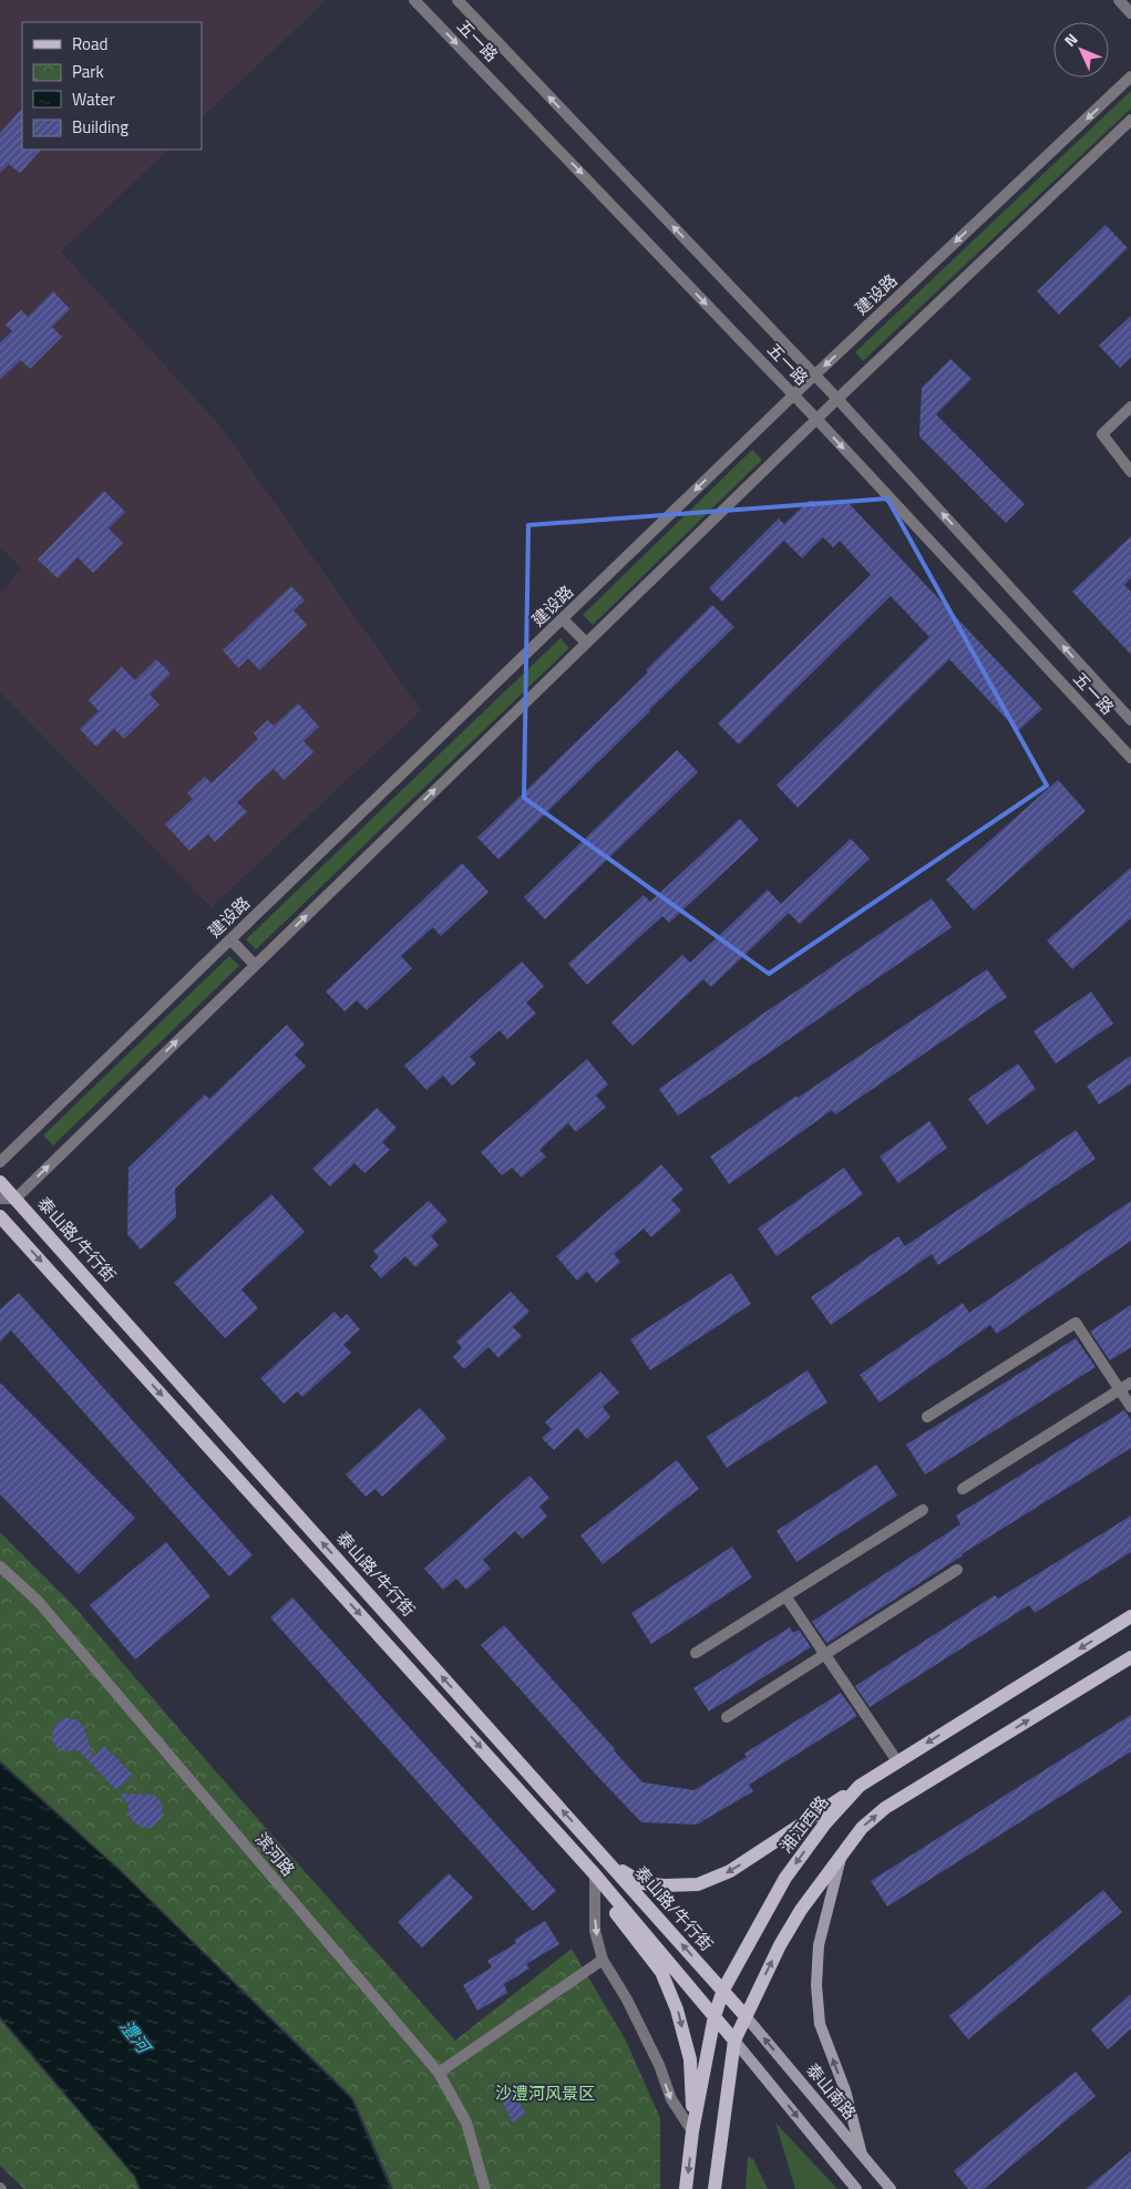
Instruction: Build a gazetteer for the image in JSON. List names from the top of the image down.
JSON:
{
  "streets": {
    "main road": ["泰山路/牛行街", "湘江西路", "泰山南路"],
    "street": ["五一路", "建设路", "滨河路"]
  },
  "crossings": [
    ["五一路", "建设路"],
    ["泰山路/牛行街", "湘江西路"],
    ["泰山路/牛行街", "泰山南路"]
  ],
  "water": ["澧河"],
  "parks": ["沙澧河风景区"],
  "legend": [
    "Road",
    "Park",
    "Water",
    "Building"
  ],
  "north": "top left"
}
